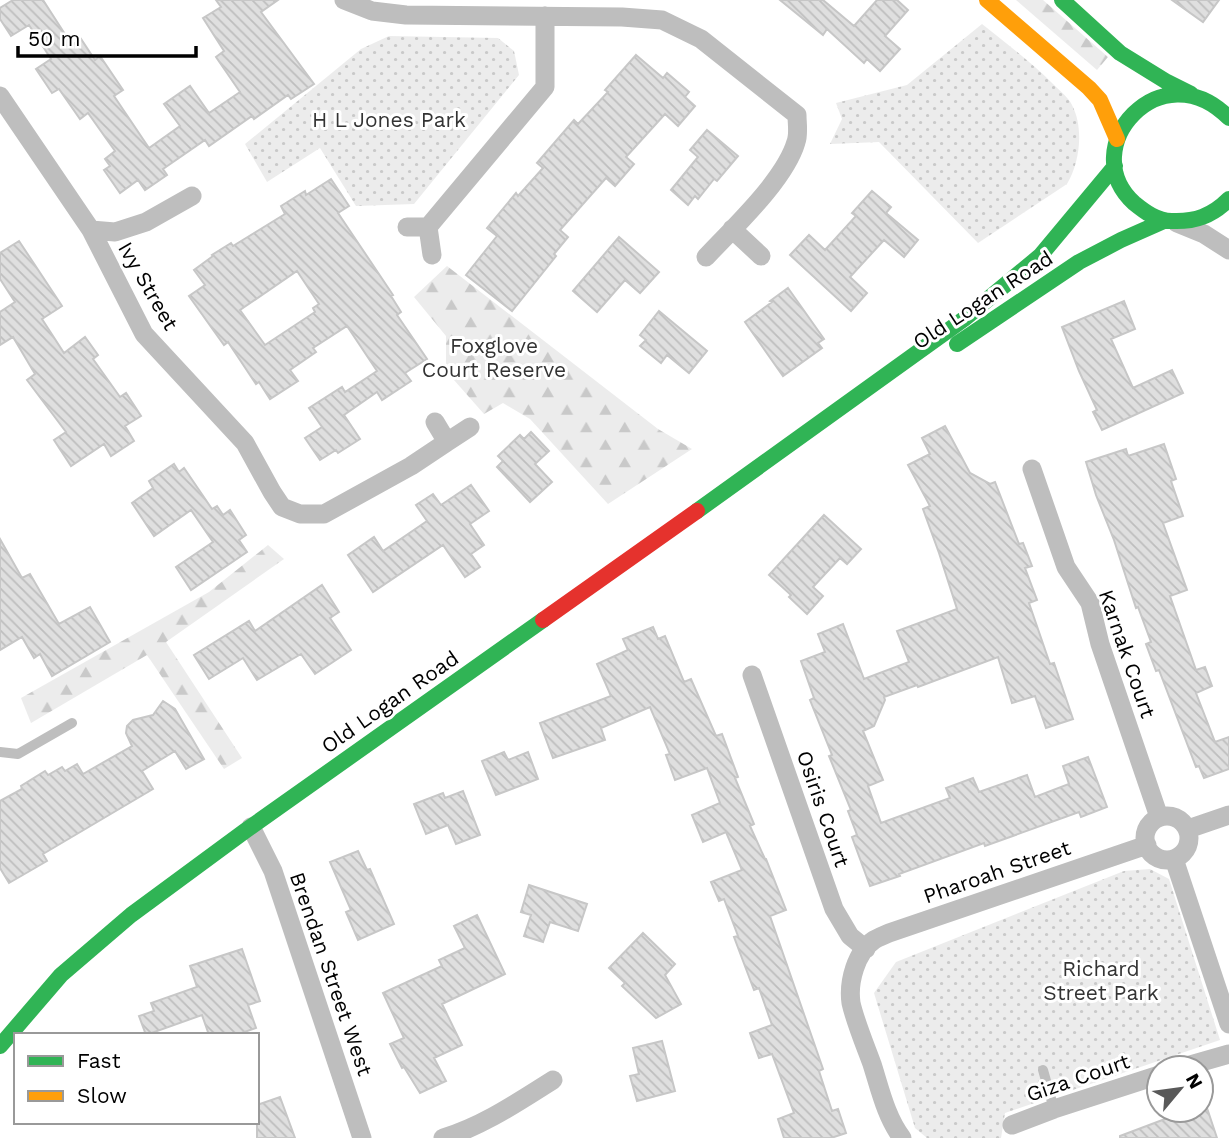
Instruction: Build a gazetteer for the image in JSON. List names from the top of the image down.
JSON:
{
  "streets": {
    "main road": ["Old Logan Road"],
    "street": [
      "Ivy Street",
      "Karnak Court",
      "Osiris Court",
      "Pharoah Street",
      "Brendan Street West",
      "Giza Court"
    ]
  },
  "crossings": [
    ["Old Logan Road", "Brendan Street West"],
    ["Karnak Court", "Pharoah Street"],
    ["Osiris Court", "Pharoah Street"]
  ],
  "parks": ["H L Jones Park", "Foxglove Court Reserve", "Richard Street Park"],
  "legend": ["Fast", "Slow"],
  "scale_bar": "50 m",
  "north": "top right"
}
